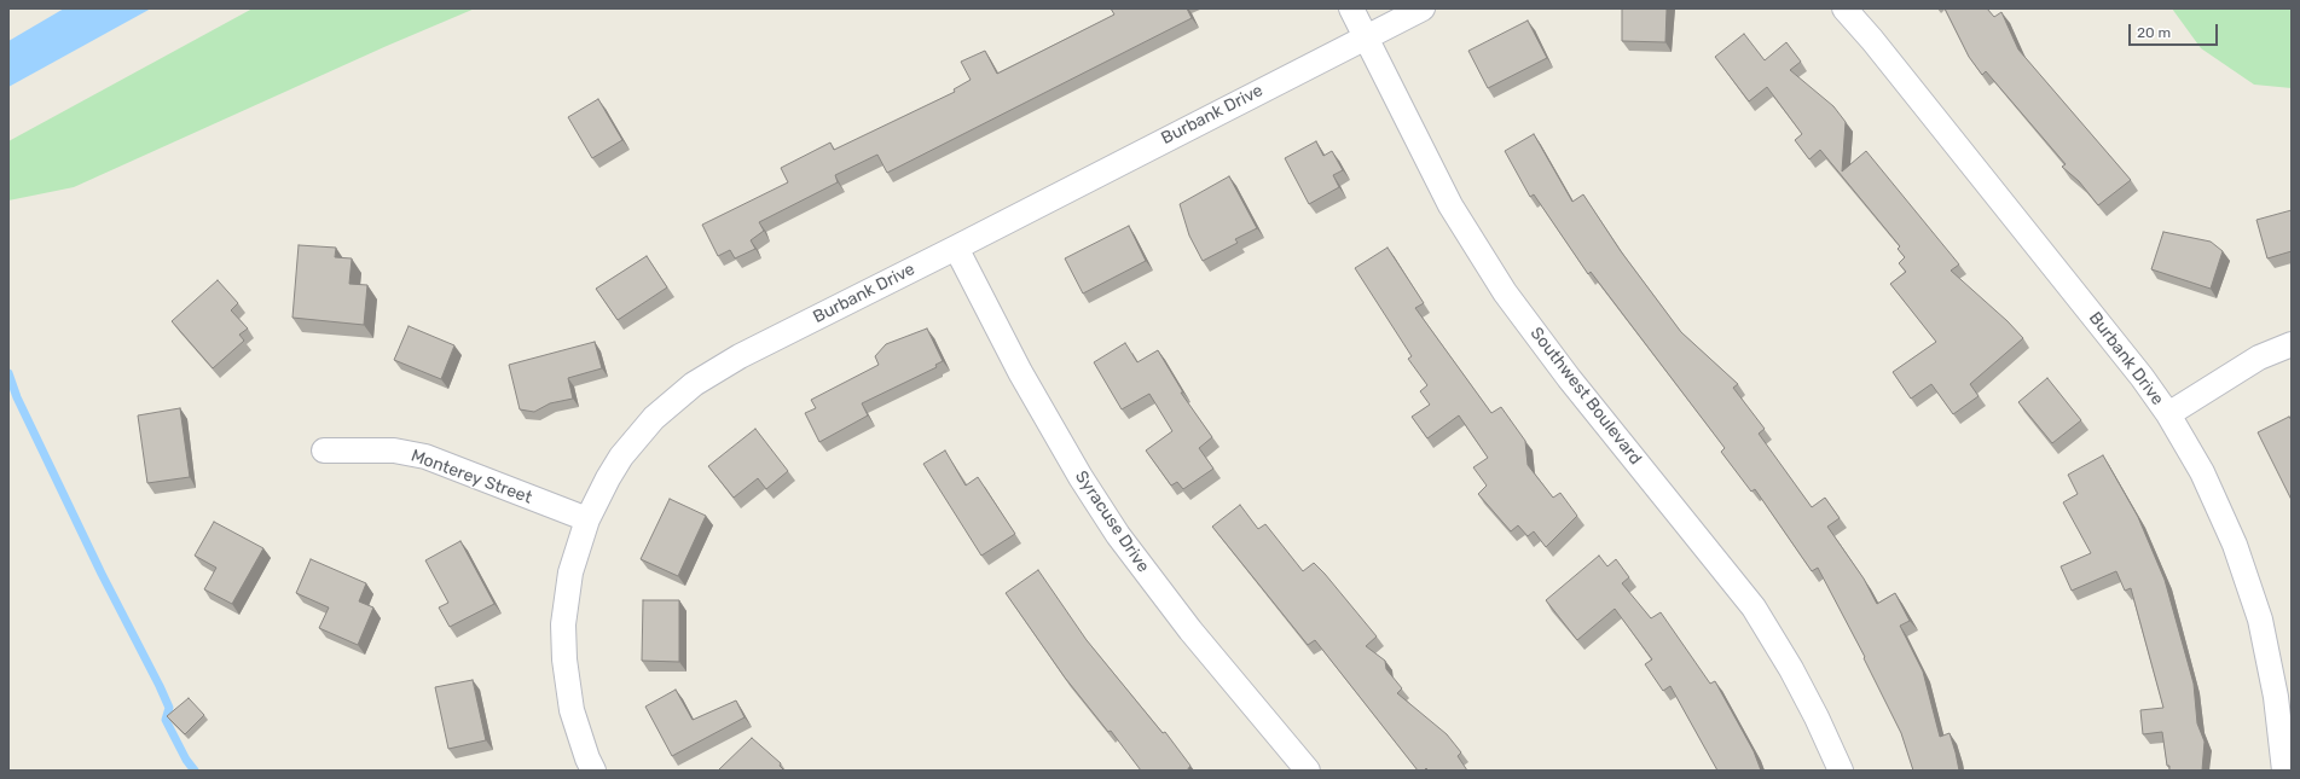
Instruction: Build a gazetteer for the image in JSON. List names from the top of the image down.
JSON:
{
  "streets": {
    "street": [
      "Burbank Drive",
      "Southwest Boulevard",
      "Monterey Street",
      "Syracuse Drive"
    ]
  },
  "crossings": [
    ["Burbank Drive", "Southwest Boulevard"],
    ["Burbank Drive", "Monterey Street"],
    ["Burbank Drive", "Syracuse Drive"]
  ],
  "scale_bar": "20 m"
}
